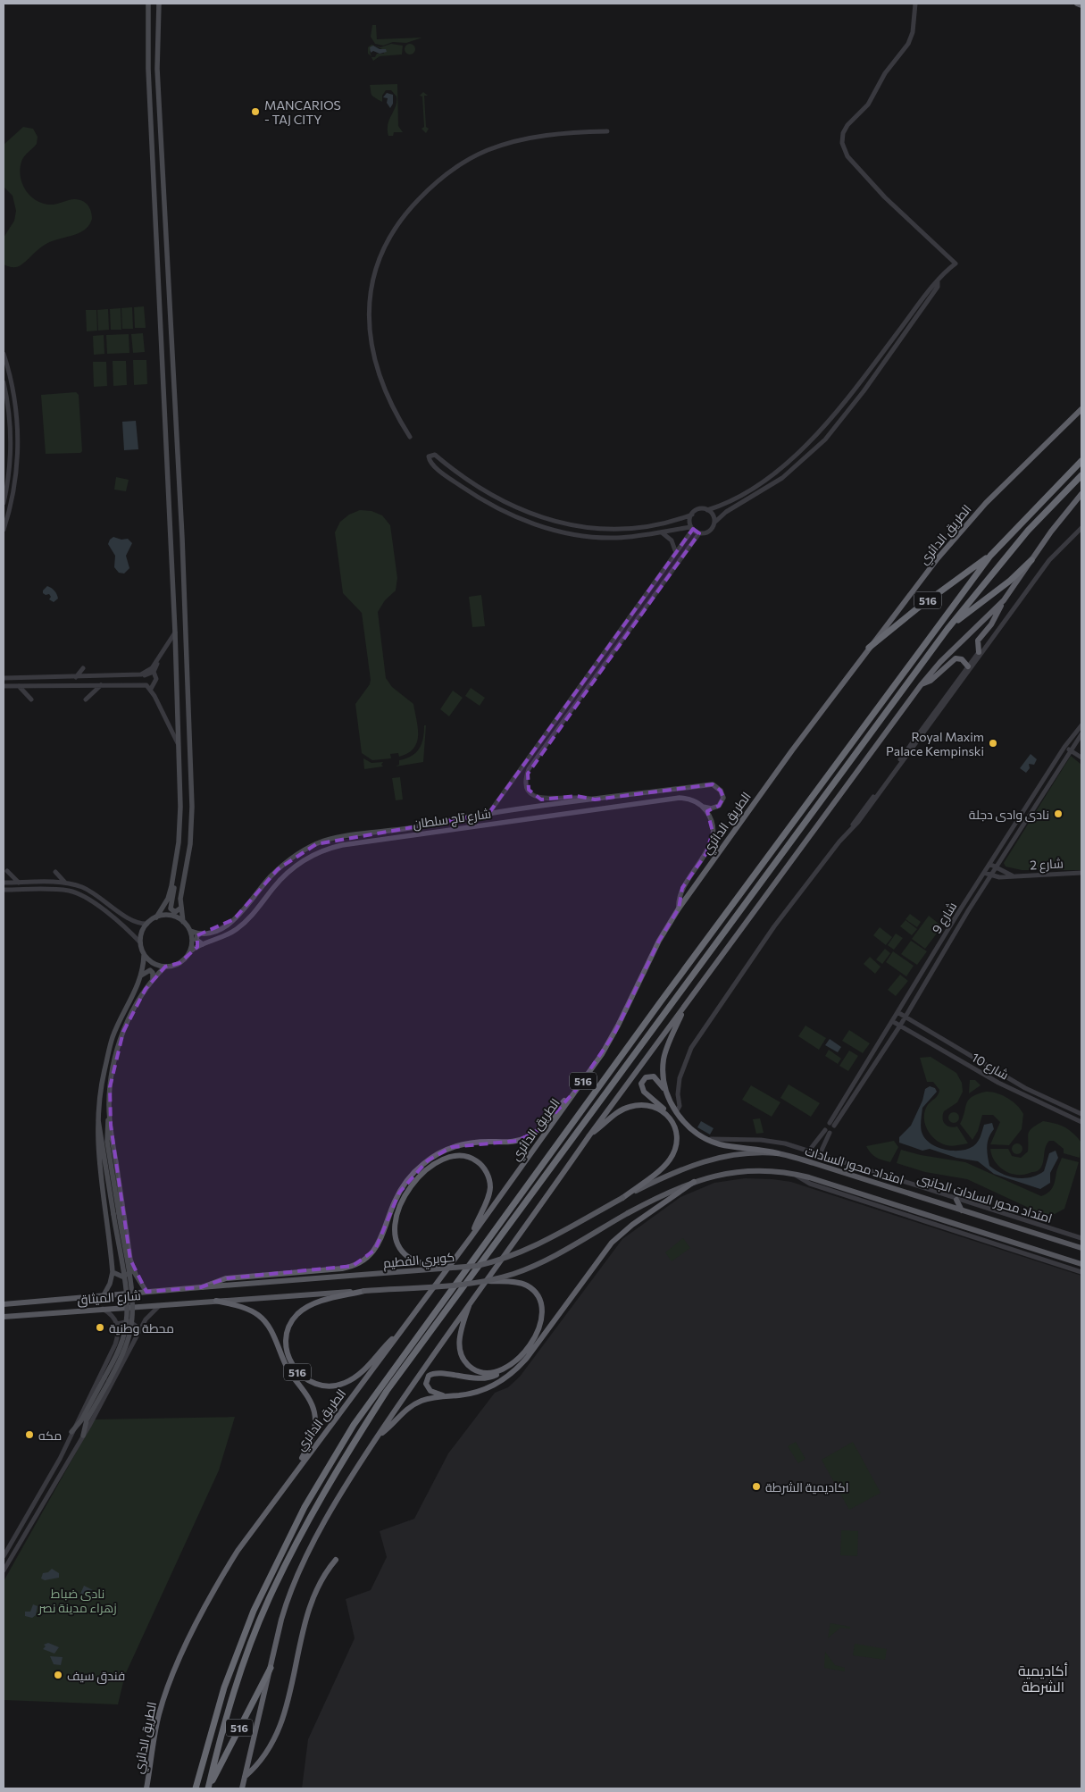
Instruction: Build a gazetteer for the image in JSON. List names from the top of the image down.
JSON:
{
  "streets": {
    "highway": ["الطريق الدائري", "516"],
    "main road": [
      "شارع تاج سلطان",
      "امتداد محور السادات",
      "كوبري الفطيم",
      "شارع الميثاق"
    ],
    "street": [
      "شارع 2",
      "شارع 9",
      "شارع 10",
      "امتداد محور السادات الجانبى"
    ]
  },
  "crossings": [
    ["الطريق الدائري", "516"],
    ["516", "امتداد محور السادات"],
    ["516", "امتداد محور السادات الجانبى"],
    ["516", "كوبري الفطيم"],
    ["516", "شارع الميثاق"],
    ["شارع 2", "شارع 9"],
    ["شارع 9", "شارع 10"],
    ["امتداد محور السادات", "كوبري الفطيم"],
    ["كوبري الفطيم", "شارع الميثاق"]
  ],
  "districts": ["أكاديمية الشرطة"],
  "parks": ["نادى ضباط زهراء مدينة نصر"],
  "places": [
    "MANCARIOS - TAJ CITY",
    "Royal Maxim Palace Kempinski",
    "نادى وادى دجلة",
    "محطة وطنية",
    "مكه",
    "اكاديمية الشرطة",
    "فندق سيف"
  ]
}
